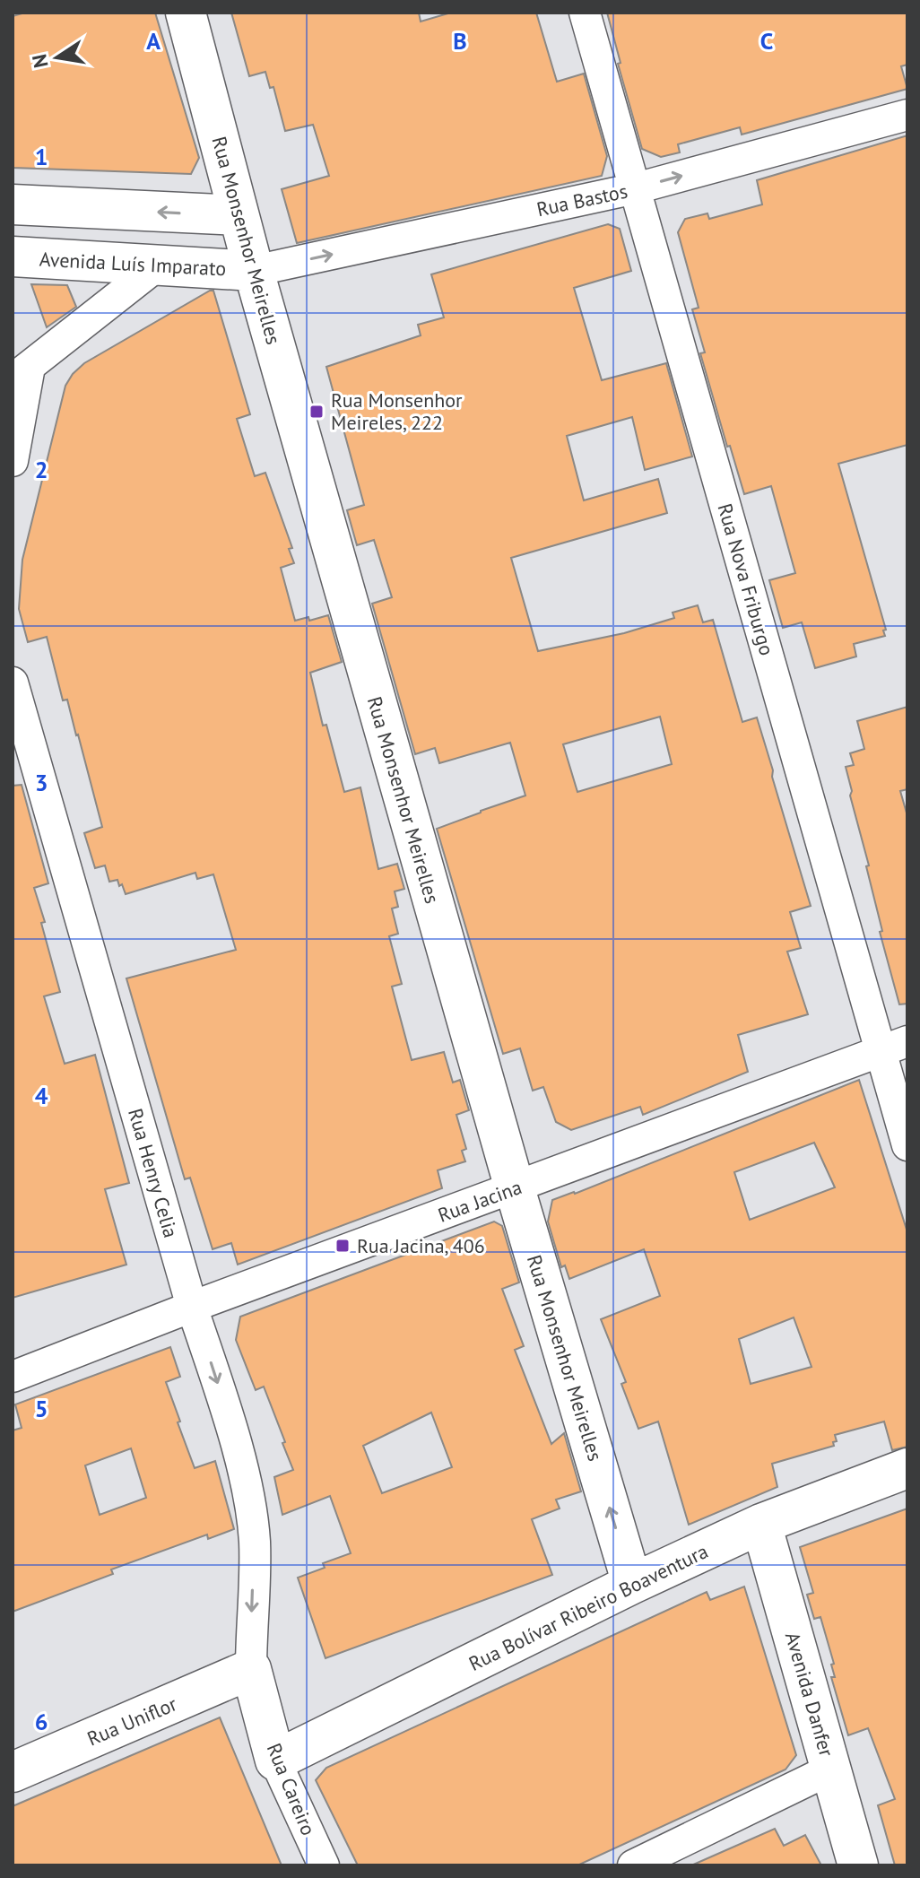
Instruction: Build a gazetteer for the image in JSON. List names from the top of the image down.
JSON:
{
  "streets": {
    "street": [
      "Rua Bastos",
      "Rua Monsenhor Meirelles",
      "Avenida Luís Imparato",
      "Rua Nova Friburgo",
      "Rua Henry Celia",
      "Rua Jacina",
      "Rua Bolívar Ribeiro Boaventura",
      "Avenida Danfer",
      "Rua Uniflor",
      "Rua Careiro"
    ]
  },
  "crossings": [
    ["Rua Bastos", "Rua Monsenhor Meirelles"],
    ["Rua Bastos", "Avenida Luís Imparato"],
    ["Rua Bastos", "Rua Nova Friburgo"],
    ["Rua Monsenhor Meirelles", "Avenida Luís Imparato"],
    ["Rua Monsenhor Meirelles", "Rua Jacina"],
    ["Rua Monsenhor Meirelles", "Rua Bolívar Ribeiro Boaventura"],
    ["Rua Nova Friburgo", "Rua Jacina"],
    ["Rua Henry Celia", "Rua Jacina"],
    ["Rua Henry Celia", "Rua Uniflor"],
    ["Rua Henry Celia", "Rua Careiro"],
    ["Rua Bolívar Ribeiro Boaventura", "Avenida Danfer"],
    ["Rua Bolívar Ribeiro Boaventura", "Rua Careiro"],
    ["Rua Uniflor", "Rua Careiro"]
  ],
  "one_way": ["Rua Bastos", "Rua Henry Celia"],
  "places": {
    "transit": ["Rua Monsenhor Meireles, 222", "Rua Jacina, 406"]
  },
  "north": "left",
  "grid": {
    "columns": ["A", "B", "C"],
    "rows": [
      "1",
      "2",
      "3",
      "4",
      "5",
      "6"
    ]
  }
}
